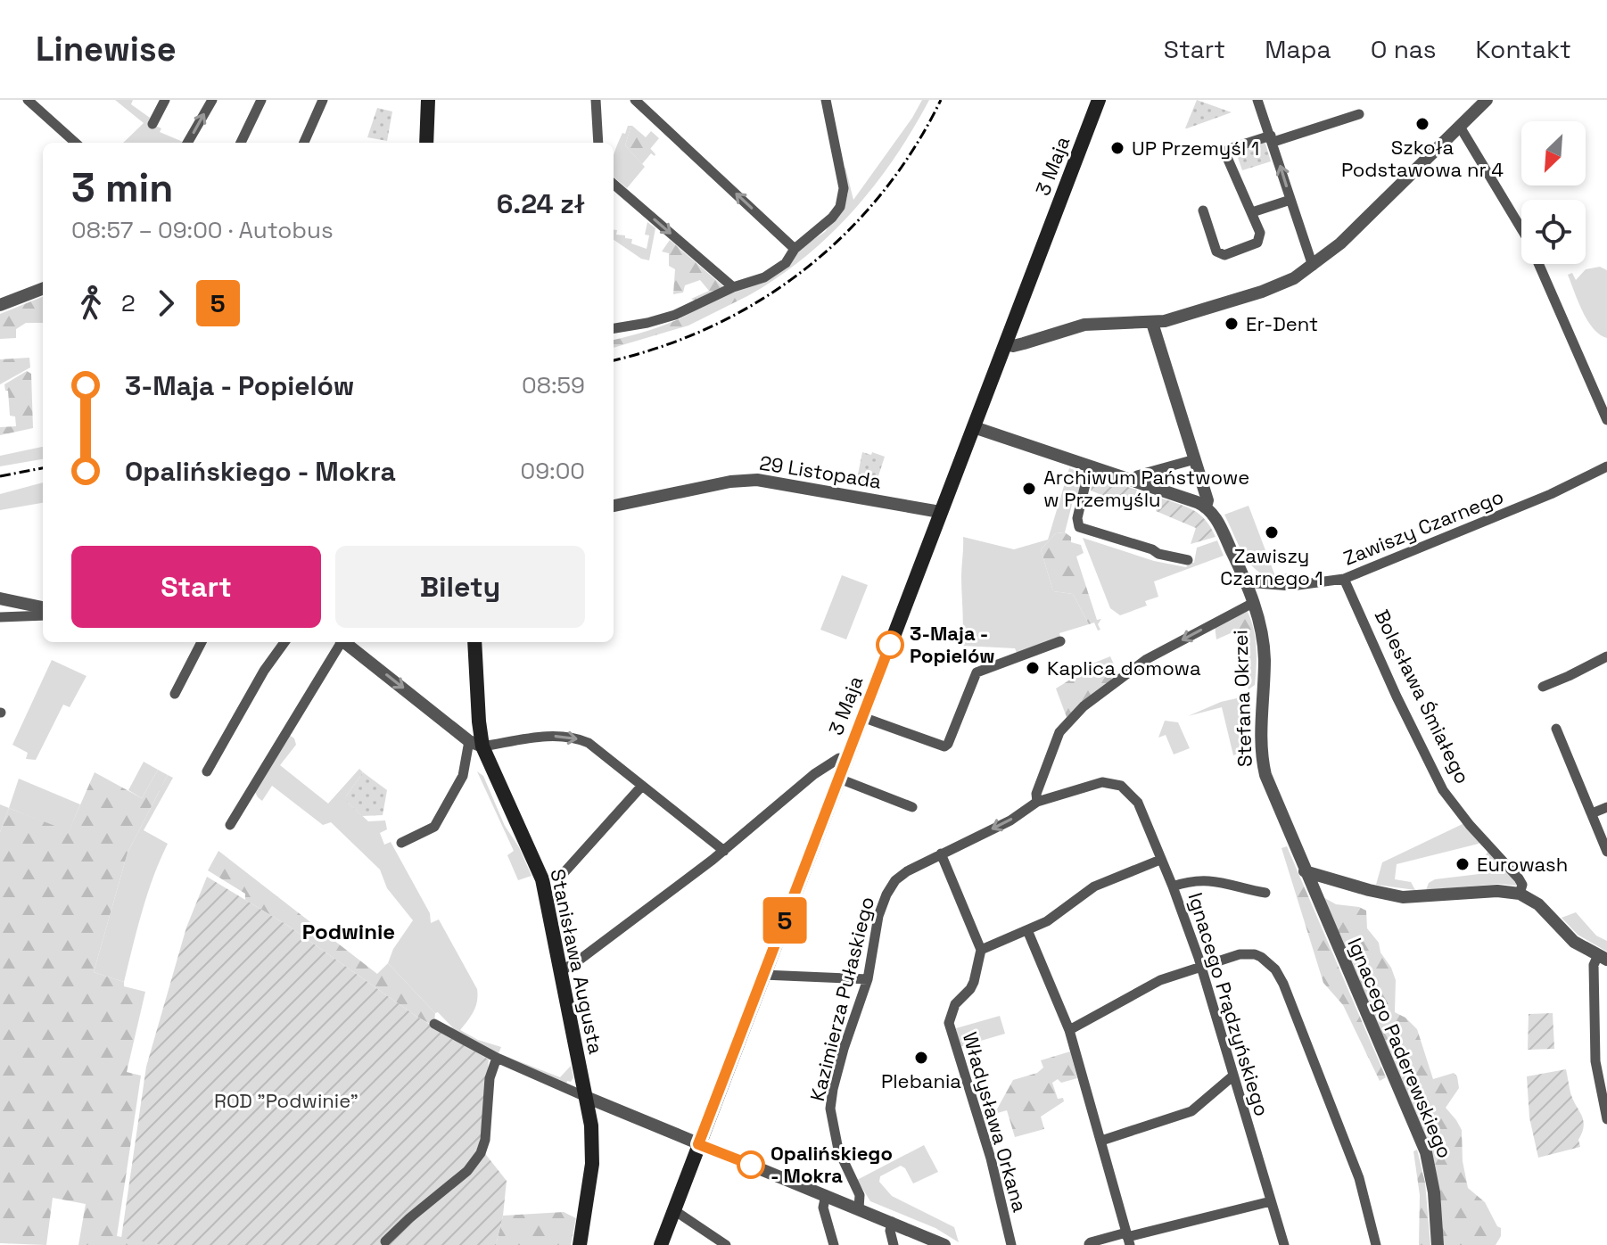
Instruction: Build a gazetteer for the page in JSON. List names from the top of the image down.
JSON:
{
  "streets": {
    "main road": ["3 Maja", "Stanisława Augusta"],
    "street": [
      "29 Listopada",
      "Zawiszy Czarnego",
      "Bolesława Śmiałego",
      "Stefana Okrzei",
      "Kazimierza Pułaskiego",
      "Ignacego Prądzyńskiego",
      "Ignacego Paderewskiego",
      "Władysława Orkana"
    ]
  },
  "crossings": [
    ["3 Maja", "29 Listopada"],
    ["Zawiszy Czarnego", "Bolesława Śmiałego"],
    ["Zawiszy Czarnego", "Stefana Okrzei"],
    ["Stefana Okrzei", "Ignacego Paderewskiego"],
    ["Kazimierza Pułaskiego", "Ignacego Prądzyńskiego"]
  ],
  "districts": ["Podwinie"],
  "parks": ["ROD \"Podwinie\""],
  "places": [
    "Szkoła Podstawowa nr 4",
    "UP Przemyśl 1",
    "Er-Dent",
    "Archiwum Państwowe w Przemyślu",
    "Zawiszy Czarnego 1",
    "3-Maja - Popielów",
    "Kaplica domowa",
    "Eurowash",
    "Plebania",
    "Opalińskiego - Mokra"
  ],
  "lines": ["bus line 5"],
  "north": "bottom left",
  "page": {
    "header": "Linewise",
    "nav": [
      "Start",
      "Mapa",
      "O nas",
      "Kontakt"
    ],
    "on_map": "5",
    "heading": ["3 min", "08:57 – 09:00 · Autobus", "6.24 zł"],
    "legs": ["2", "5"],
    "list": [
      {
        "name": "3-Maja - Popielów",
        "value": "08:59"
      },
      {
        "name": "Opalińskiego - Mokra",
        "value": "09:00"
      }
    ],
    "buttons": ["Start", "Bilety"]
  }
}
